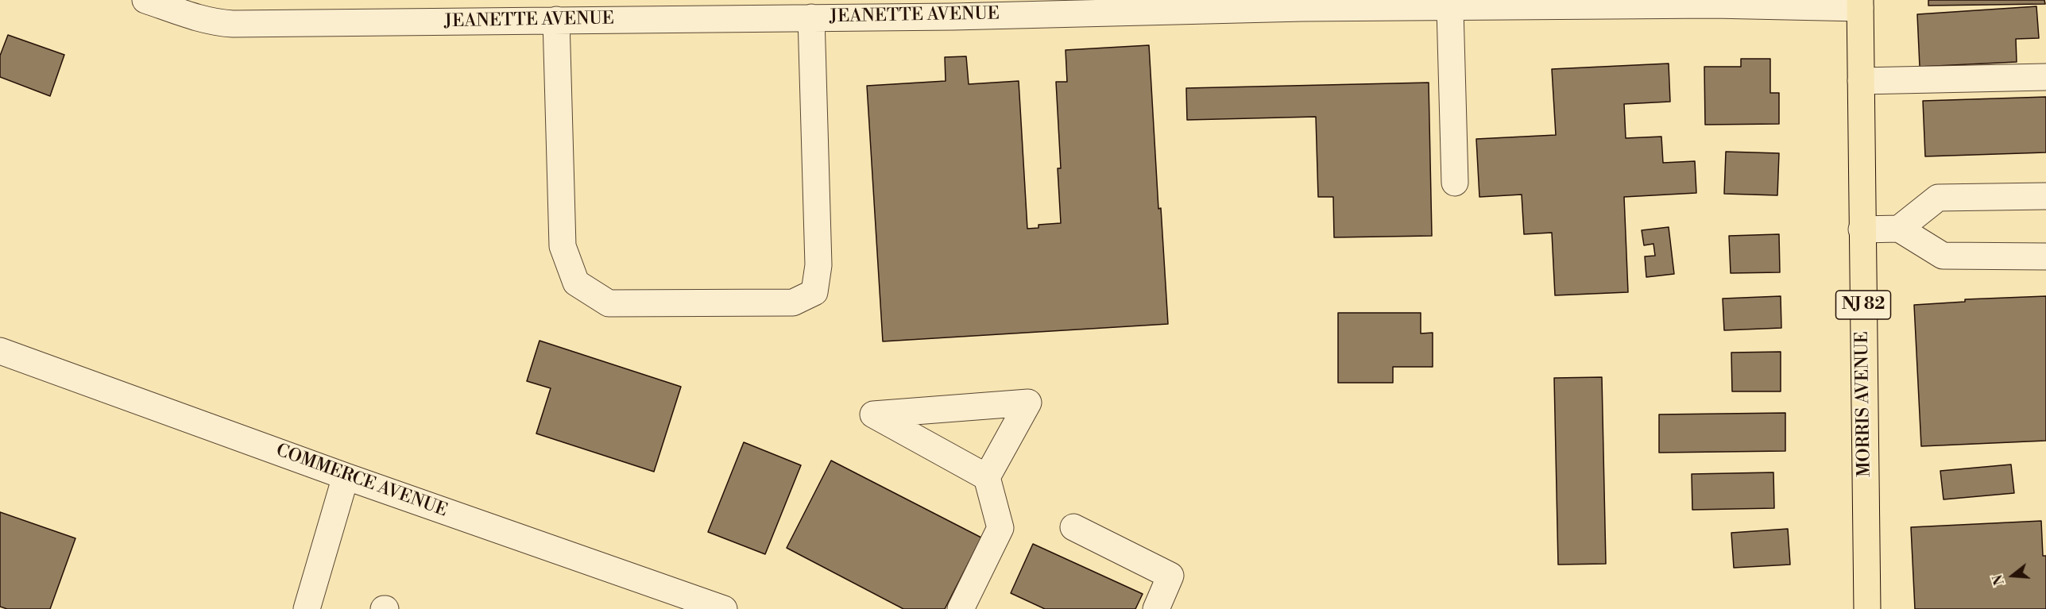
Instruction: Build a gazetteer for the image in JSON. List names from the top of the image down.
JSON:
{
  "streets": {
    "main road": ["NJ 82", "MORRIS AVENUE"],
    "street": ["JEANETTE AVENUE", "COMMERCE AVENUE"]
  },
  "crossings": [
    ["JEANETTE AVENUE", "MORRIS AVENUE"]
  ],
  "north": "left"
}
